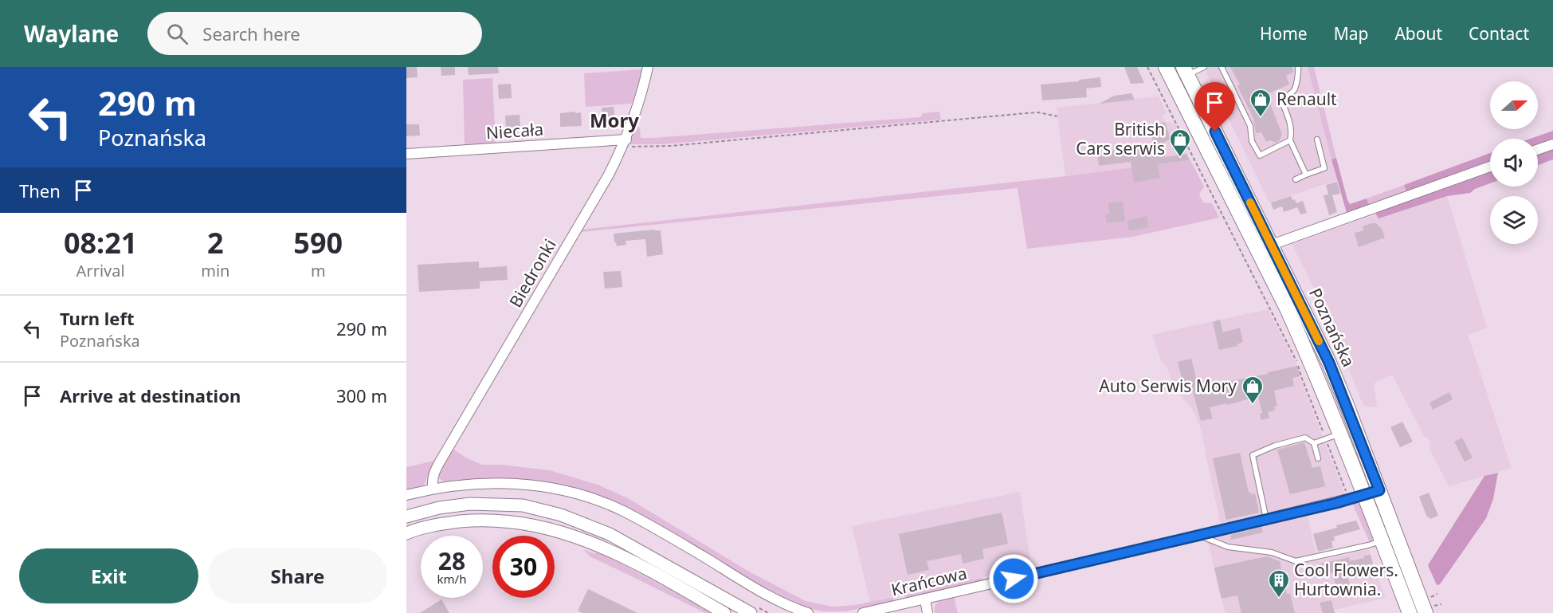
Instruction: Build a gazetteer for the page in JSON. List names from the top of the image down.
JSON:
{
  "streets": {
    "main road": ["Poznańska"],
    "street": ["Niecała", "Biedronki", "Krańcowa"]
  },
  "crossings": [
    ["Niecała", "Biedronki"],
    ["Poznańska", "Krańcowa"]
  ],
  "districts": ["Mory"],
  "places": {
    "shop": ["Renault", "British Cars serwis", "Auto Serwis Mory"],
    "building": ["Cool Flowers. Hurtownia."]
  },
  "north": "right",
  "page": {
    "header": "Waylane",
    "search": "Search here",
    "nav": [
      "Home",
      "Map",
      "About",
      "Contact"
    ],
    "turn": ["290 m", "Poznańska"],
    "then": "Then",
    "eta": [
      "08:21",
      "Arrival",
      "2",
      "min",
      "590",
      "m"
    ],
    "list": [
      {
        "name": "Turn left",
        "note": "Poznańska",
        "value": "290 m"
      },
      {
        "name": "Arrive at destination",
        "value": "300 m"
      }
    ],
    "speed": "28 km/h",
    "limit": "30",
    "buttons": ["Exit", "Share"]
  }
}
